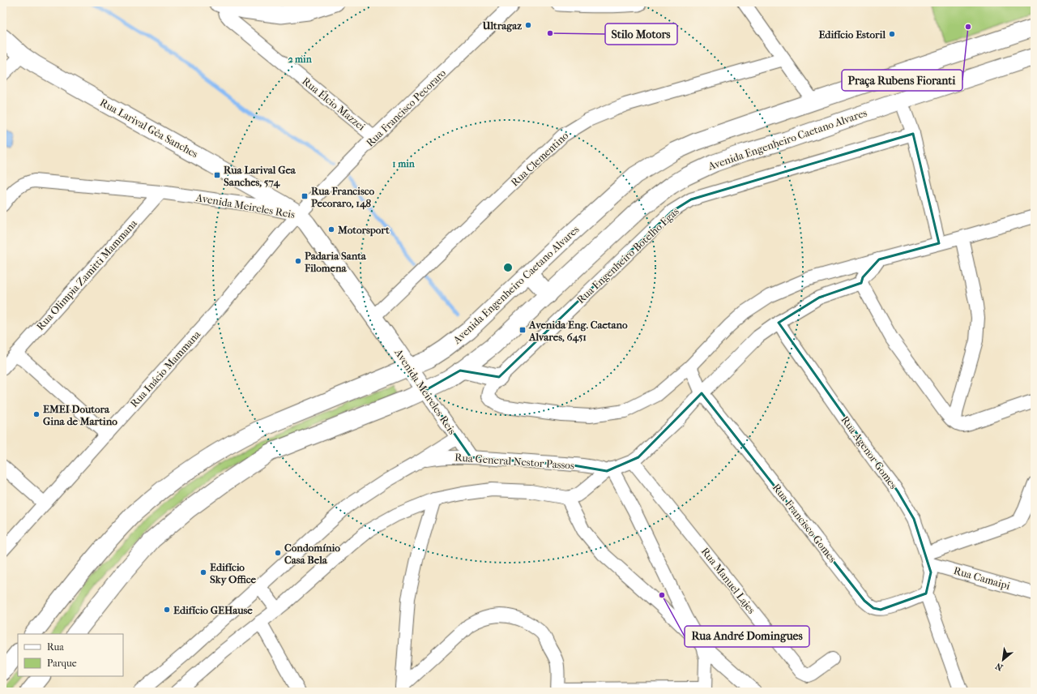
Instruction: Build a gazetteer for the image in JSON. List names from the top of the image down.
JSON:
{
  "streets": {
    "street": [
      "Rua Élcio Mazzei",
      "Rua Francisco Pecoraro",
      "Rua Larival Gêa Sanches",
      "Avenida Engenheiro Caetano Alvares",
      "Rua Clementino",
      "Avenida Meireles Reis",
      "Rua Engenheiro Botelho Egas",
      "Rua Olimpia Zamitti Mammana",
      "Rua Inácio Mammana",
      "Rua Agenor Gomes",
      "Rua General Nestor Passos",
      "Rua Francisco Gomes",
      "Rua Camaipi",
      "Rua Manuel Lajes"
    ]
  },
  "crossings": [
    ["Rua Élcio Mazzei", "Rua Francisco Pecoraro"],
    ["Rua Francisco Pecoraro", "Rua Larival Gêa Sanches"],
    ["Rua Francisco Pecoraro", "Avenida Meireles Reis"],
    ["Rua Francisco Pecoraro", "Rua Inácio Mammana"],
    ["Rua Larival Gêa Sanches", "Avenida Meireles Reis"],
    ["Rua Larival Gêa Sanches", "Rua Inácio Mammana"],
    ["Avenida Engenheiro Caetano Alvares", "Avenida Meireles Reis"],
    ["Rua Clementino", "Avenida Meireles Reis"],
    ["Avenida Meireles Reis", "Rua Olimpia Zamitti Mammana"],
    ["Avenida Meireles Reis", "Rua Inácio Mammana"],
    ["Avenida Meireles Reis", "Rua General Nestor Passos"],
    ["Rua Engenheiro Botelho Egas", "Rua Francisco Gomes"],
    ["Rua Agenor Gomes", "Rua Francisco Gomes"],
    ["Rua Agenor Gomes", "Rua Camaipi"]
  ],
  "places": {
    "other": [
      "Ultragaz",
      "Praça Rubens Fioranti",
      "Stilo Motors",
      "Edifício Estoril",
      "Motorsport",
      "Padaria Santa Filomena",
      "EMEI Doutora Gina de Martino",
      "Condomínio Casa Bela",
      "Edifício Sky Office",
      "Rua André Domingues",
      "Edifício GEHause"
    ],
    "transit": ["Rua Larival Gea Sanches, 574", "Rua Francisco Pecoraro, 148", "Avenida Eng. Caetano Alvares, 6451"]
  },
  "legend": ["Rua", "Parque"],
  "north": "bottom left",
  "rings": ["2 min", "1 min"]
}
